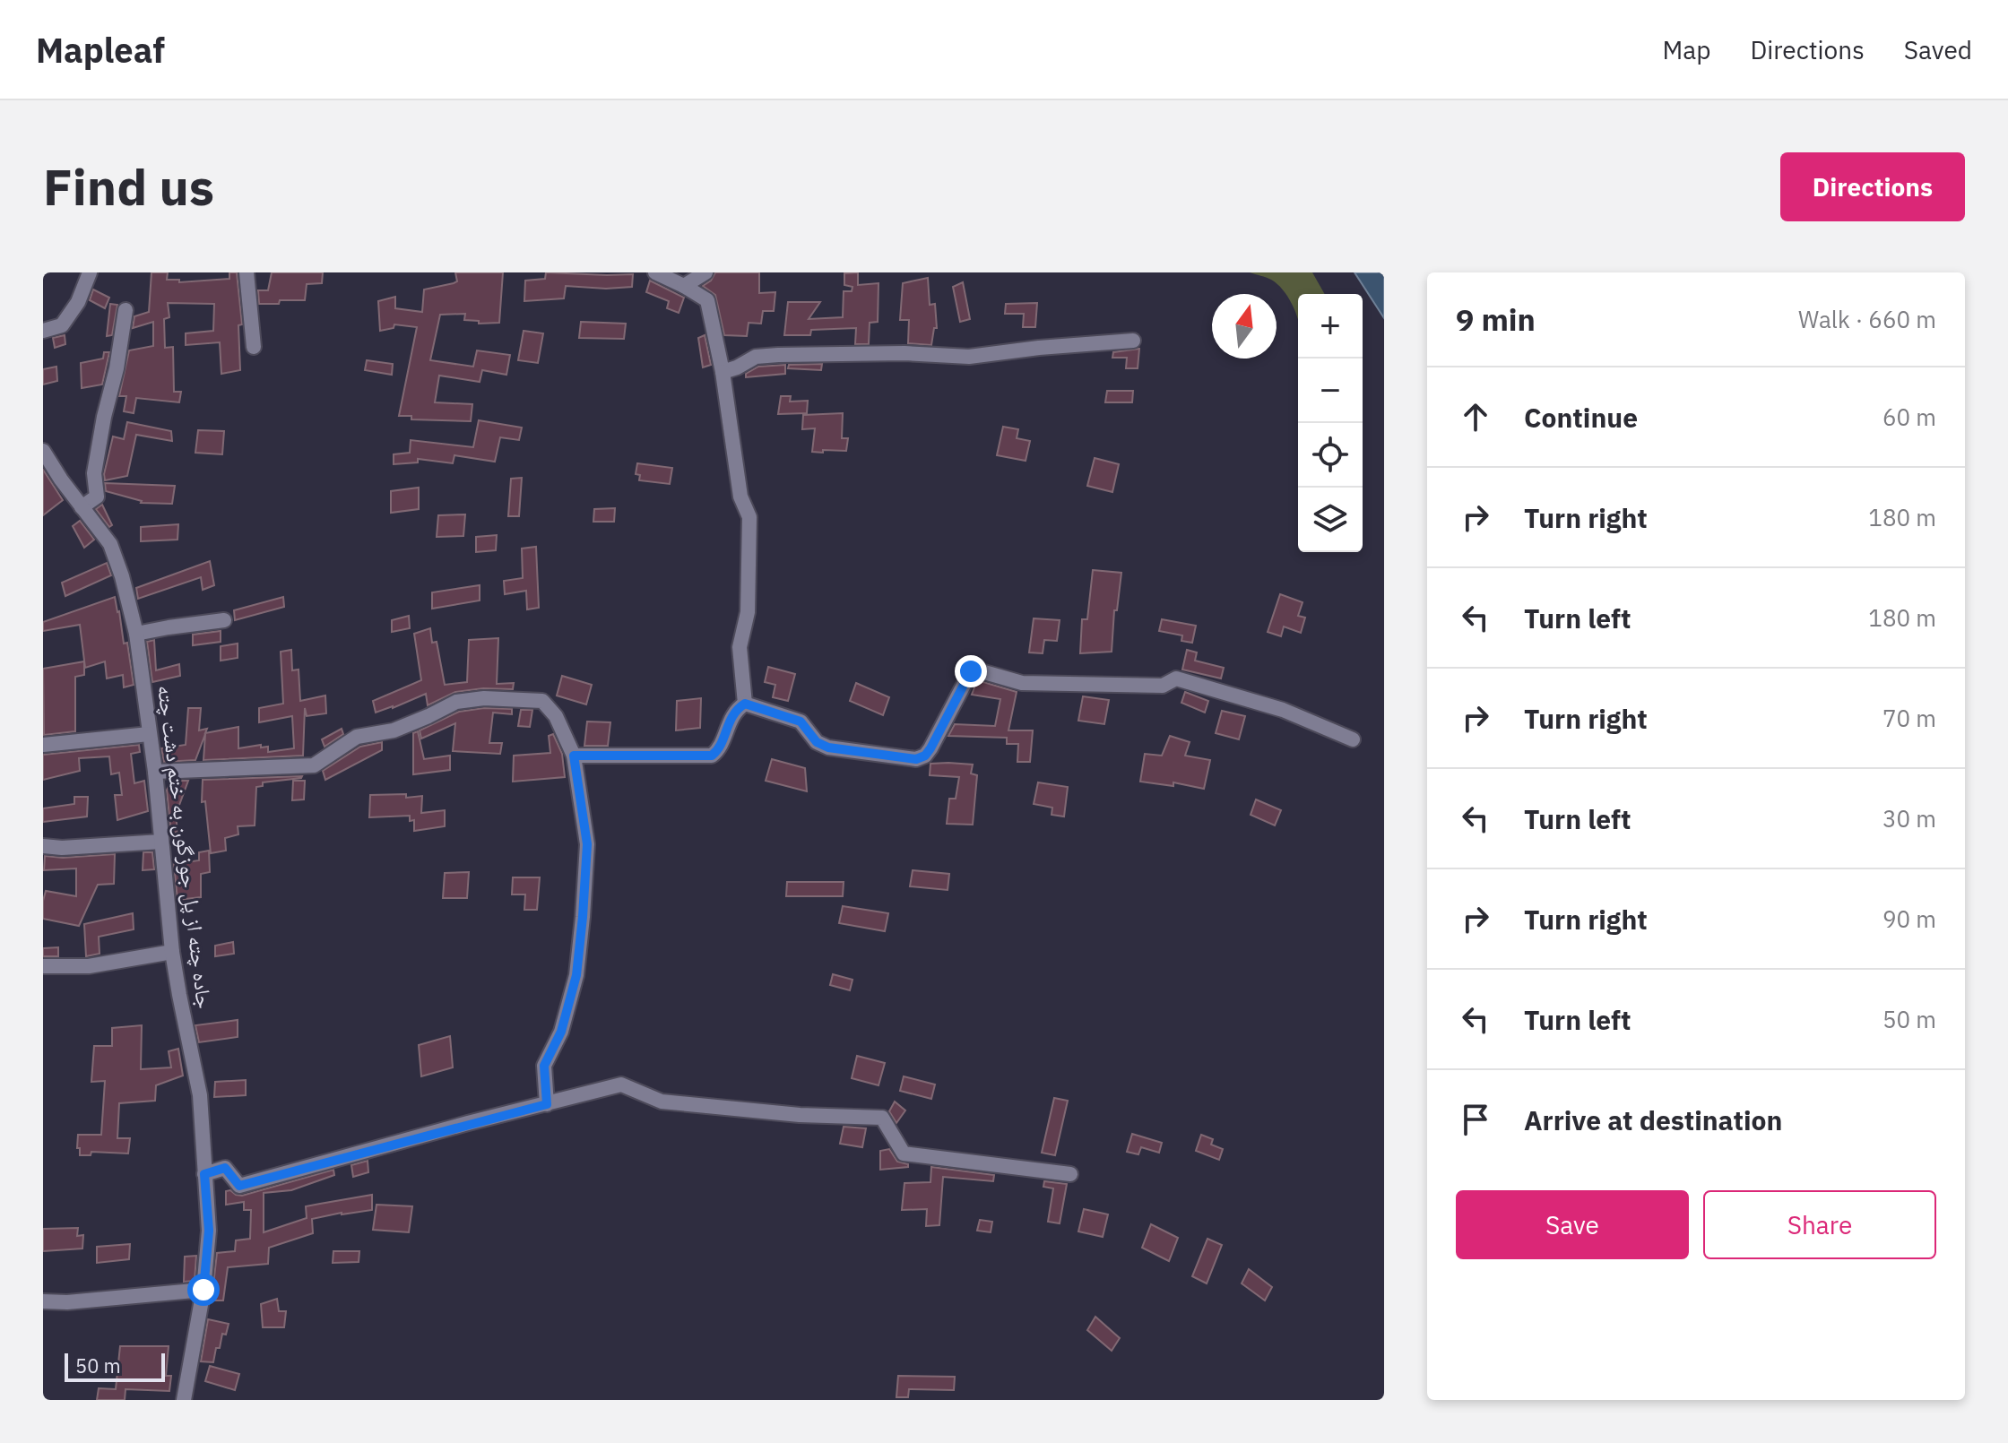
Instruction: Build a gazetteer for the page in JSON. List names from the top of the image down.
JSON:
{
  "streets": {
    "street": ["جاده چته از پل جوزگون به ختم دشت چته"]
  },
  "scale_bar": "50 m",
  "north": "top",
  "page": {
    "header": "Mapleaf",
    "nav": ["Map", "Directions", "Saved"],
    "buttons": [
      "Directions",
      ["Save", "Share"]
    ],
    "title": "Find us",
    "heading": ["9 min", "Walk · 660 m"],
    "map_buttons": ["+", "−"],
    "list": [
      ["Continue", "60 m"],
      ["Turn right", "180 m"],
      ["Turn left", "180 m"],
      ["Turn right", "70 m"],
      ["Turn left", "30 m"],
      ["Turn right", "90 m"],
      ["Turn left", "50 m"],
      "Arrive at destination"
    ],
    "scale": "50 m"
  }
}
